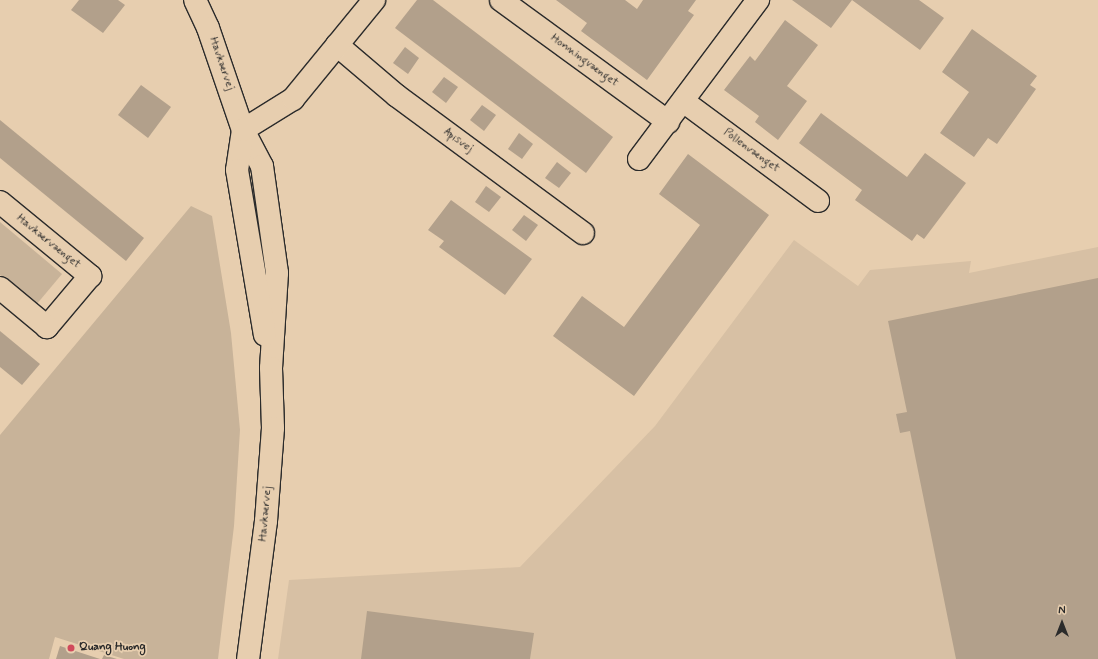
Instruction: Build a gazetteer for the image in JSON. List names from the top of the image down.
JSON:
{
  "streets": {
    "street": [
      "Honningvænget",
      "Havkærvej",
      "Apisvej",
      "Pollenvænget",
      "Havkærvænget"
    ]
  },
  "places": ["Quang Huong"],
  "north": "top"
}
